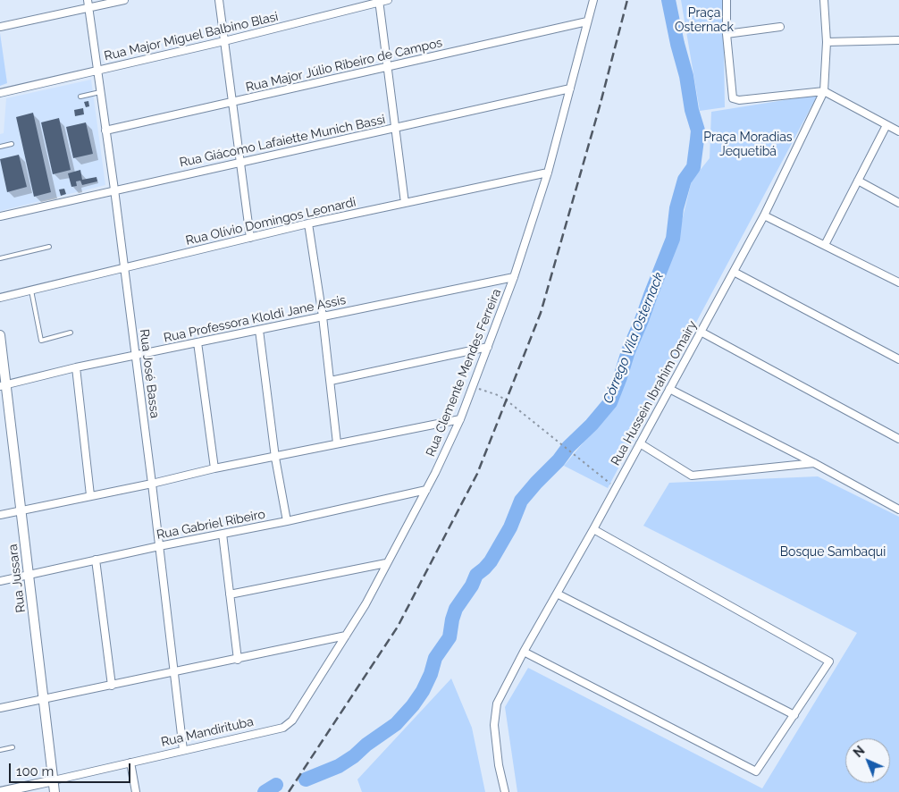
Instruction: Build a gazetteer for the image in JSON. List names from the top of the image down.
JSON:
{
  "streets": {
    "street": [
      "Rua Major Miguel Balbino Blasi",
      "Rua Major Júlio Ribeiro de Campos",
      "Rua Giácomo Lafaiette Munich Bassi",
      "Rua Olívio Domingos Leonardi",
      "Rua Professora Kloldi Jane Assis",
      "Rua Clemente Mendes Ferreira",
      "Rua José Bassa",
      "Rua Hussein Ibrahim Omairy",
      "Rua Gabriel Ribeiro",
      "Rua Jussara",
      "Rua Mandirituba"
    ]
  },
  "crossings": [
    ["Rua Major Miguel Balbino Blasi", "Rua José Bassa"],
    ["Rua Major Júlio Ribeiro de Campos", "Rua Clemente Mendes Ferreira"],
    ["Rua Major Júlio Ribeiro de Campos", "Rua José Bassa"],
    ["Rua Giácomo Lafaiette Munich Bassi", "Rua Clemente Mendes Ferreira"],
    ["Rua Giácomo Lafaiette Munich Bassi", "Rua José Bassa"],
    ["Rua Olívio Domingos Leonardi", "Rua Clemente Mendes Ferreira"],
    ["Rua Olívio Domingos Leonardi", "Rua José Bassa"],
    ["Rua Professora Kloldi Jane Assis", "Rua Clemente Mendes Ferreira"],
    ["Rua Professora Kloldi Jane Assis", "Rua José Bassa"],
    ["Rua Professora Kloldi Jane Assis", "Rua Jussara"],
    ["Rua Clemente Mendes Ferreira", "Rua Gabriel Ribeiro"],
    ["Rua Clemente Mendes Ferreira", "Rua Mandirituba"],
    ["Rua José Bassa", "Rua Gabriel Ribeiro"],
    ["Rua José Bassa", "Rua Mandirituba"],
    ["Rua Gabriel Ribeiro", "Rua Jussara"],
    ["Rua Jussara", "Rua Mandirituba"]
  ],
  "water": ["Córrego Vila Osternack"],
  "parks": ["Praça Osternack", "Praça Moradias Jequetibá", "Bosque Sambaqui"],
  "scale_bar": "100 m",
  "north": "top left"
}
